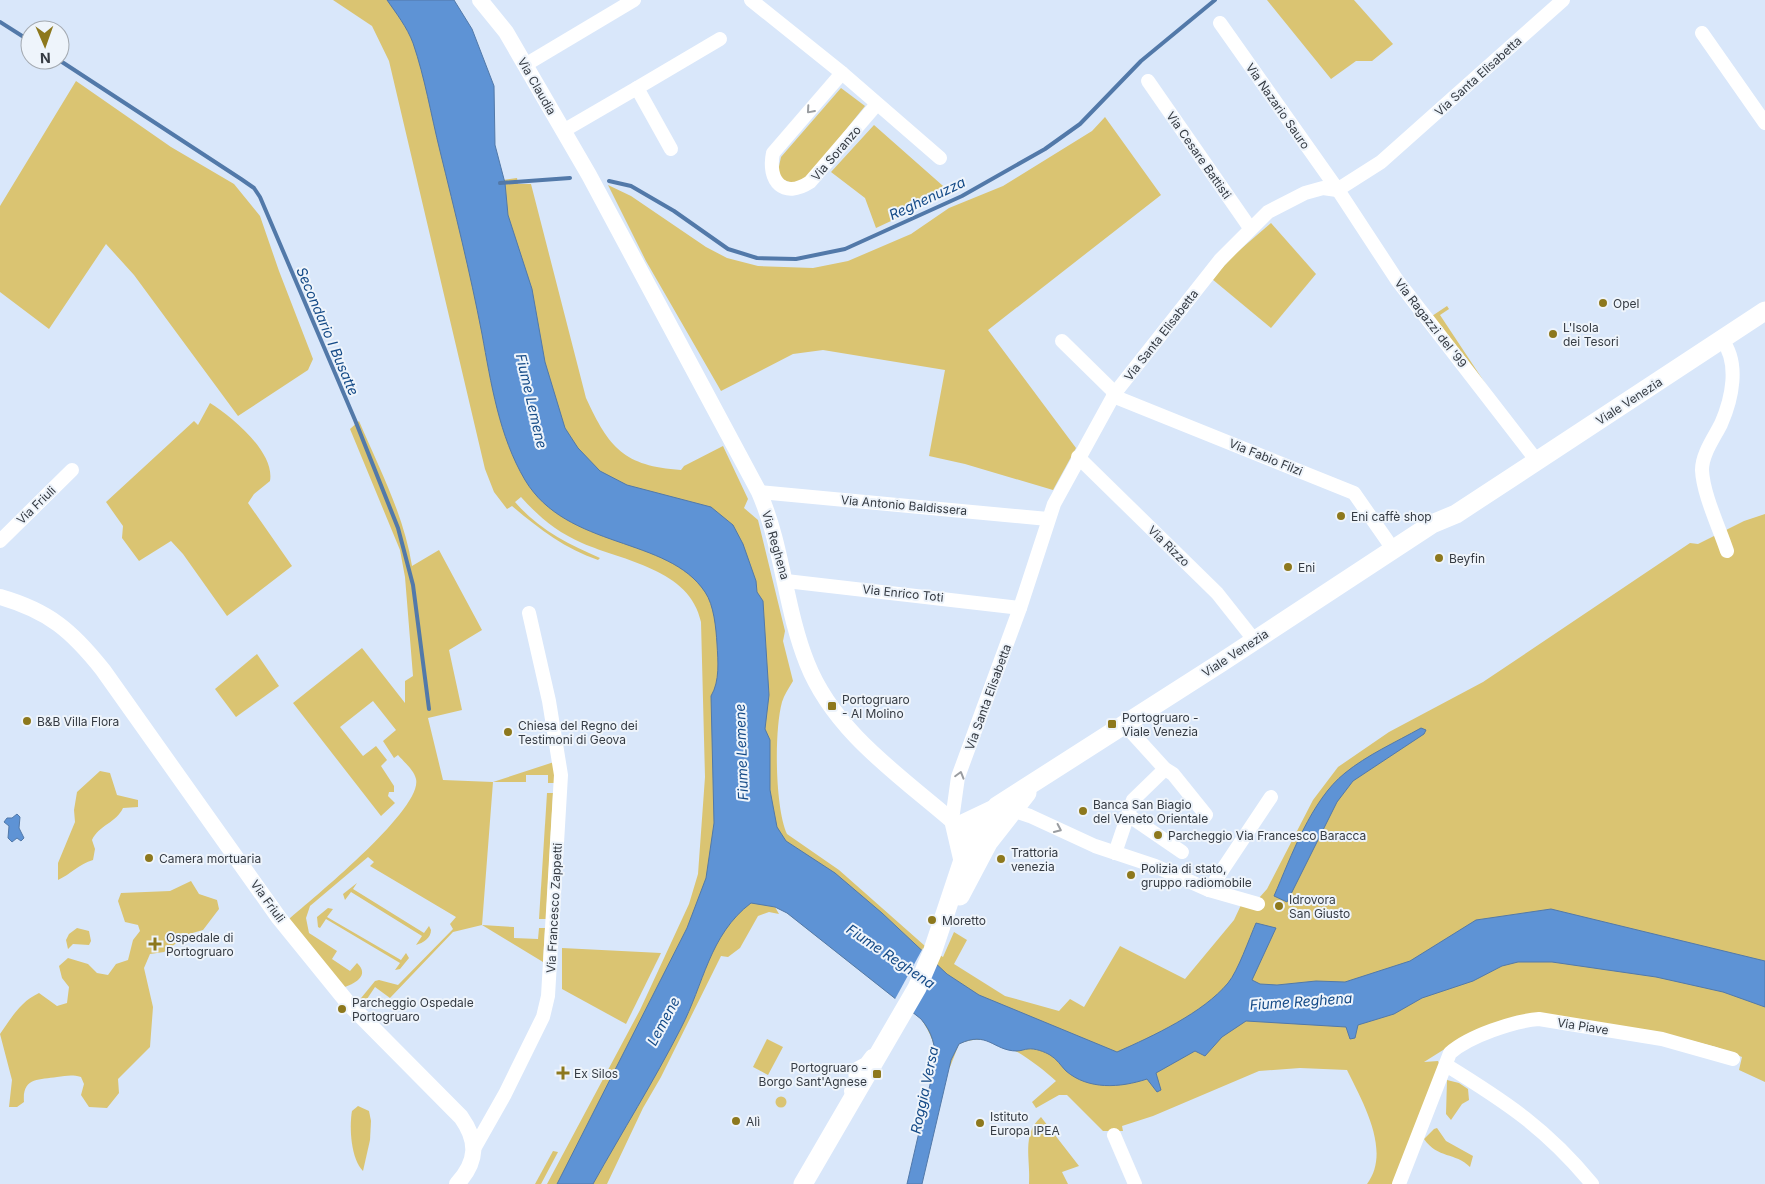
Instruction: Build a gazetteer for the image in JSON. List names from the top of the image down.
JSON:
{
  "streets": {
    "main road": ["Viale Venezia"],
    "street": [
      "Via Santa Elisabetta",
      "Via Claudia",
      "Via Nazario Sauro",
      "Via Soranzo",
      "Via Cesare Battisti",
      "Via Ragazzi del '99",
      "Via Fabio Filzi",
      "Via Friuli",
      "Via Antonio Baldissera",
      "Via Reghena",
      "Via Rizzo",
      "Via Enrico Toti",
      "Via Francesco Zappetti",
      "Via Piave"
    ]
  },
  "crossings": [
    ["Via Santa Elisabetta", "Via Nazario Sauro"],
    ["Via Santa Elisabetta", "Via Cesare Battisti"],
    ["Via Santa Elisabetta", "Via Ragazzi del '99"],
    ["Via Santa Elisabetta", "Viale Venezia"],
    ["Via Santa Elisabetta", "Via Fabio Filzi"],
    ["Via Santa Elisabetta", "Via Antonio Baldissera"],
    ["Via Santa Elisabetta", "Via Reghena"],
    ["Via Santa Elisabetta", "Via Rizzo"],
    ["Via Santa Elisabetta", "Via Enrico Toti"],
    ["Via Claudia", "Via Reghena"],
    ["Via Nazario Sauro", "Via Ragazzi del '99"],
    ["Via Ragazzi del '99", "Viale Venezia"],
    ["Viale Venezia", "Via Fabio Filzi"],
    ["Viale Venezia", "Via Reghena"],
    ["Viale Venezia", "Via Rizzo"],
    ["Via Friuli", "Via Francesco Zappetti"],
    ["Via Antonio Baldissera", "Via Reghena"],
    ["Via Reghena", "Via Enrico Toti"]
  ],
  "water": [
    "Reghenuzza",
    "Secondario I Busatte",
    "Fiume Lemene",
    "Fiume Reghena",
    "Lemene",
    "Roggia Versa"
  ],
  "places": {
    "other": [
      "Opel",
      "L'Isola dei Tesori",
      "Eni caffè shop",
      "Beyfin",
      "Eni",
      "B&B Villa Flora",
      "Chiesa del Regno dei Testimoni di Geova",
      "Banca San Biagio del Veneto Orientale",
      "Parcheggio Via Francesco Baracca",
      "Camera mortuaria",
      "Trattoria venezia",
      "Polizia di stato, gruppo radiomobile",
      "Idrovora San Giusto",
      "Moretto",
      "Parcheggio Ospedale Portogruaro",
      "Alì",
      "Istituto Europa IPEA"
    ],
    "transit": ["Portogruaro - Al Molino", "Portogruaro - Viale Venezia", "Portogruaro - Borgo Sant'Agnese"],
    "health": ["Ospedale di Portogruaro", "Ex Silos"]
  },
  "north": "bottom"
}
